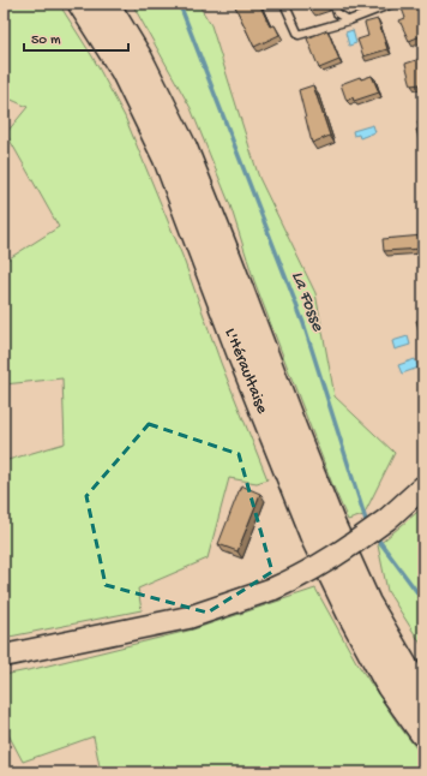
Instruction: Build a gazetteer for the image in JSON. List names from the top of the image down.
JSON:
{
  "streets": {
    "highway": ["L'Héraultaise"]
  },
  "water": ["La Fosse"],
  "scale_bar": "50 m"
}
